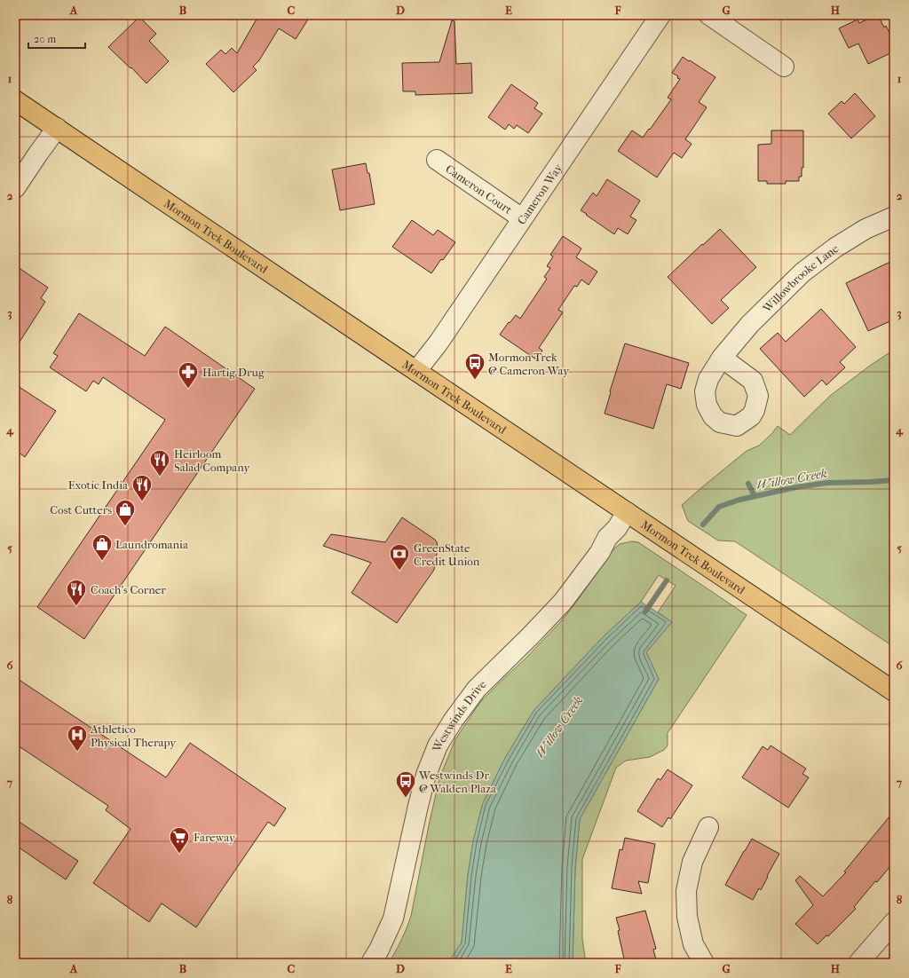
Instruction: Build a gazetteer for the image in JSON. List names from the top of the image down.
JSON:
{
  "streets": {
    "main road": ["Mormon Trek Boulevard"],
    "street": [
      "Cameron Court",
      "Cameron Way",
      "Willowbrooke Lane",
      "Westwinds Drive"
    ]
  },
  "crossings": [
    ["Cameron Court", "Cameron Way"],
    ["Cameron Way", "Mormon Trek Boulevard"],
    ["Mormon Trek Boulevard", "Westwinds Drive"]
  ],
  "water": ["Willow Creek"],
  "places": {
    "bus stop": ["Mormon Trek @ Cameron Way", "Westwinds Dr @ Walden Plaza"],
    "pharmacy": ["Hartig Drug"],
    "restaurant": ["Heirloom Salad Company", "Exotic India", "Coach's Corner"],
    "shop": ["Cost Cutters", "Laundromania"],
    "bank": ["GreenState Credit Union"],
    "hospital": ["Athletico Physical Therapy"],
    "supermarket": ["Fareway"]
  },
  "scale_bar": "20 m",
  "grid": {
    "columns": [
      "A",
      "B",
      "C",
      "D",
      "E",
      "F",
      "G",
      "H"
    ],
    "rows": [
      "1",
      "2",
      "3",
      "4",
      "5",
      "6",
      "7",
      "8"
    ]
  }
}
